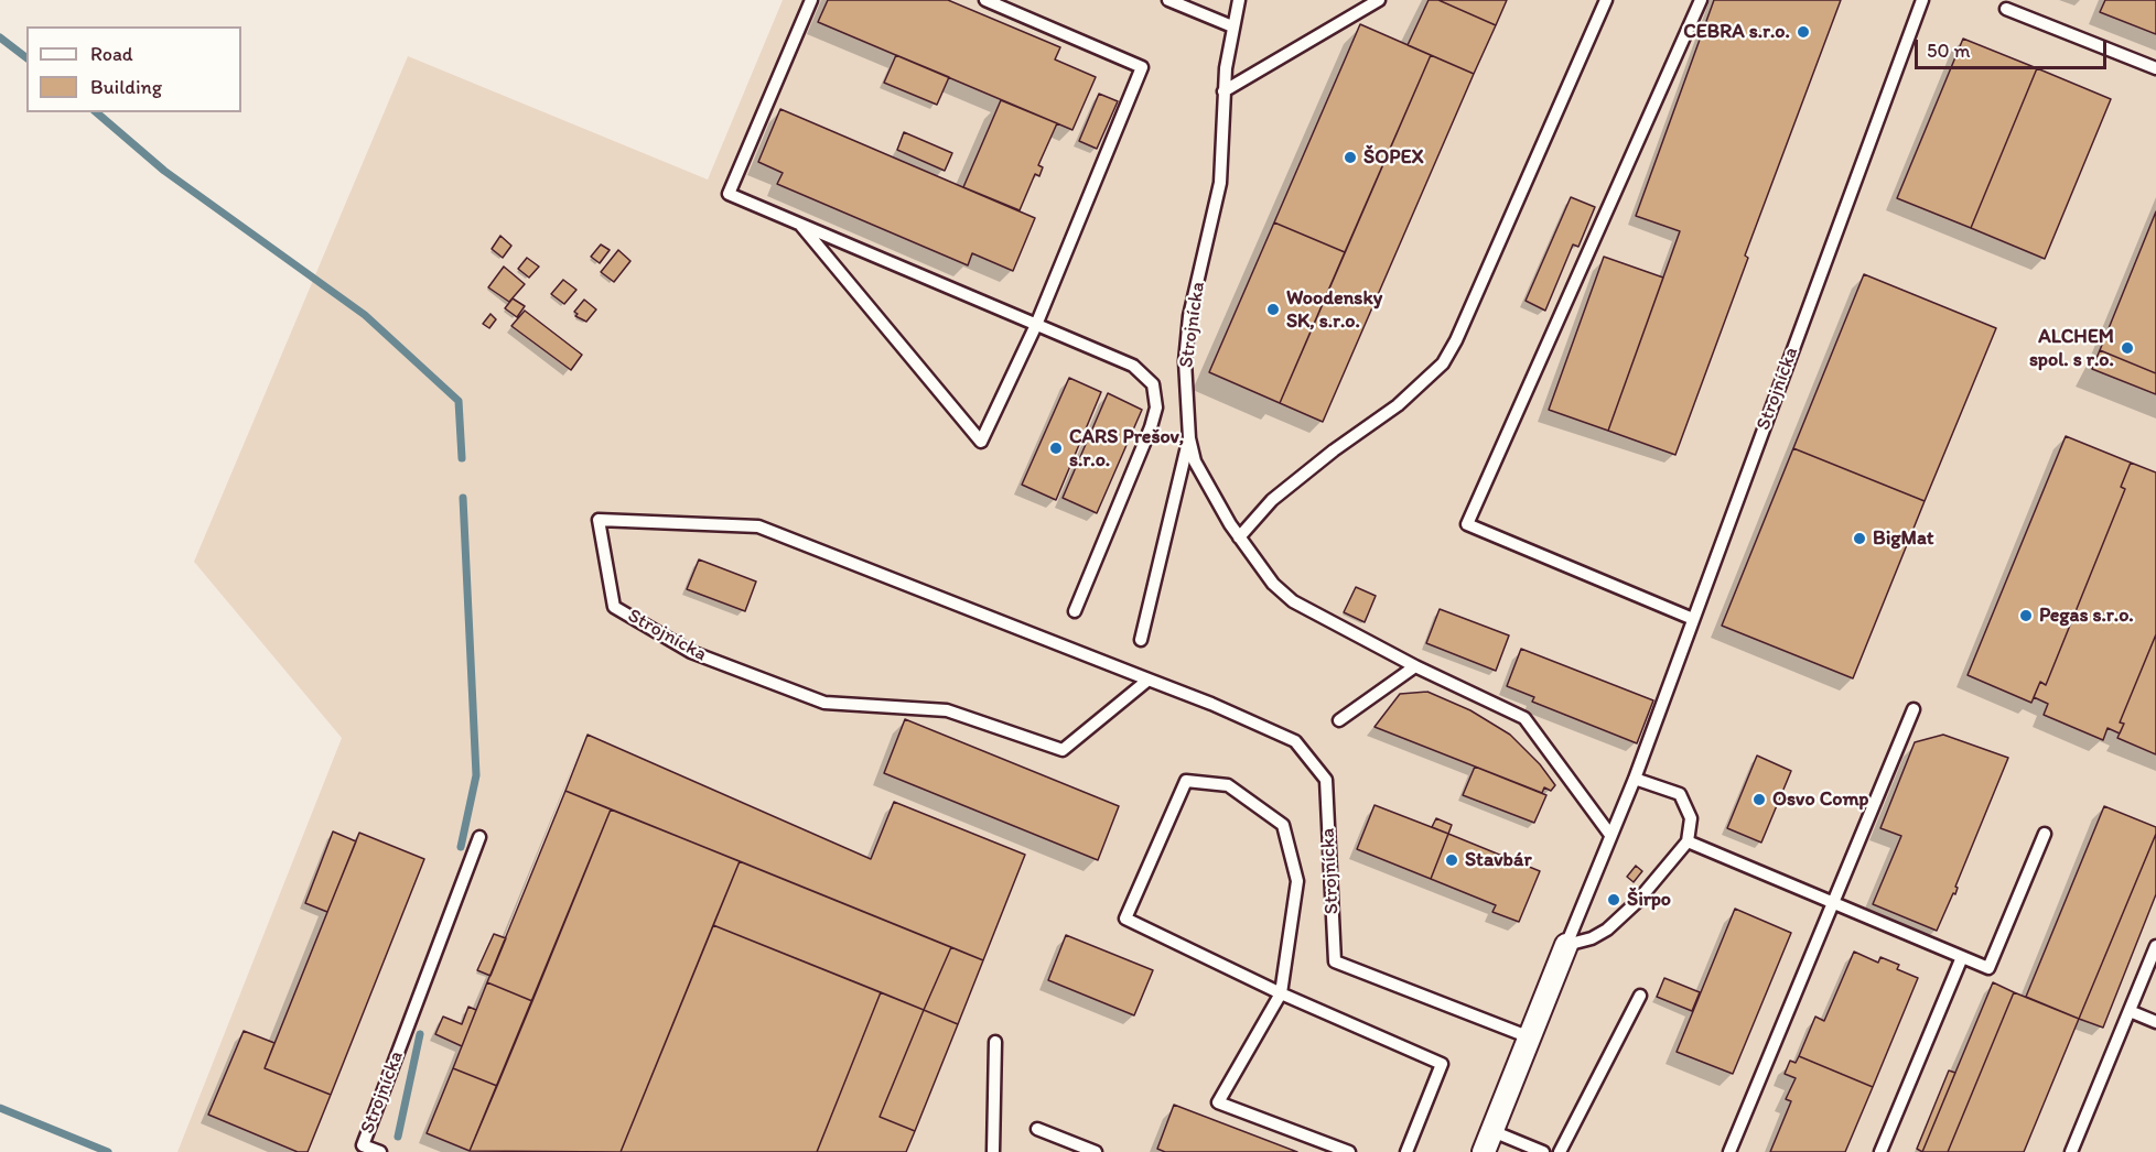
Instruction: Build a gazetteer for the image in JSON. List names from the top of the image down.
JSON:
{
  "streets": {
    "street": ["Strojnícka"]
  },
  "places": [
    "CEBRA s.r.o.",
    "ŠOPEX",
    "Woodensky SK, s.r.o.",
    "ALCHEM spol. s r.o.",
    "CARS Prešov, s.r.o.",
    "BigMat",
    "Pegas s.r.o.",
    "Osvo Comp",
    "Stavbár",
    "Širpo"
  ],
  "legend": ["Road", "Building"],
  "scale_bar": "50 m"
}
